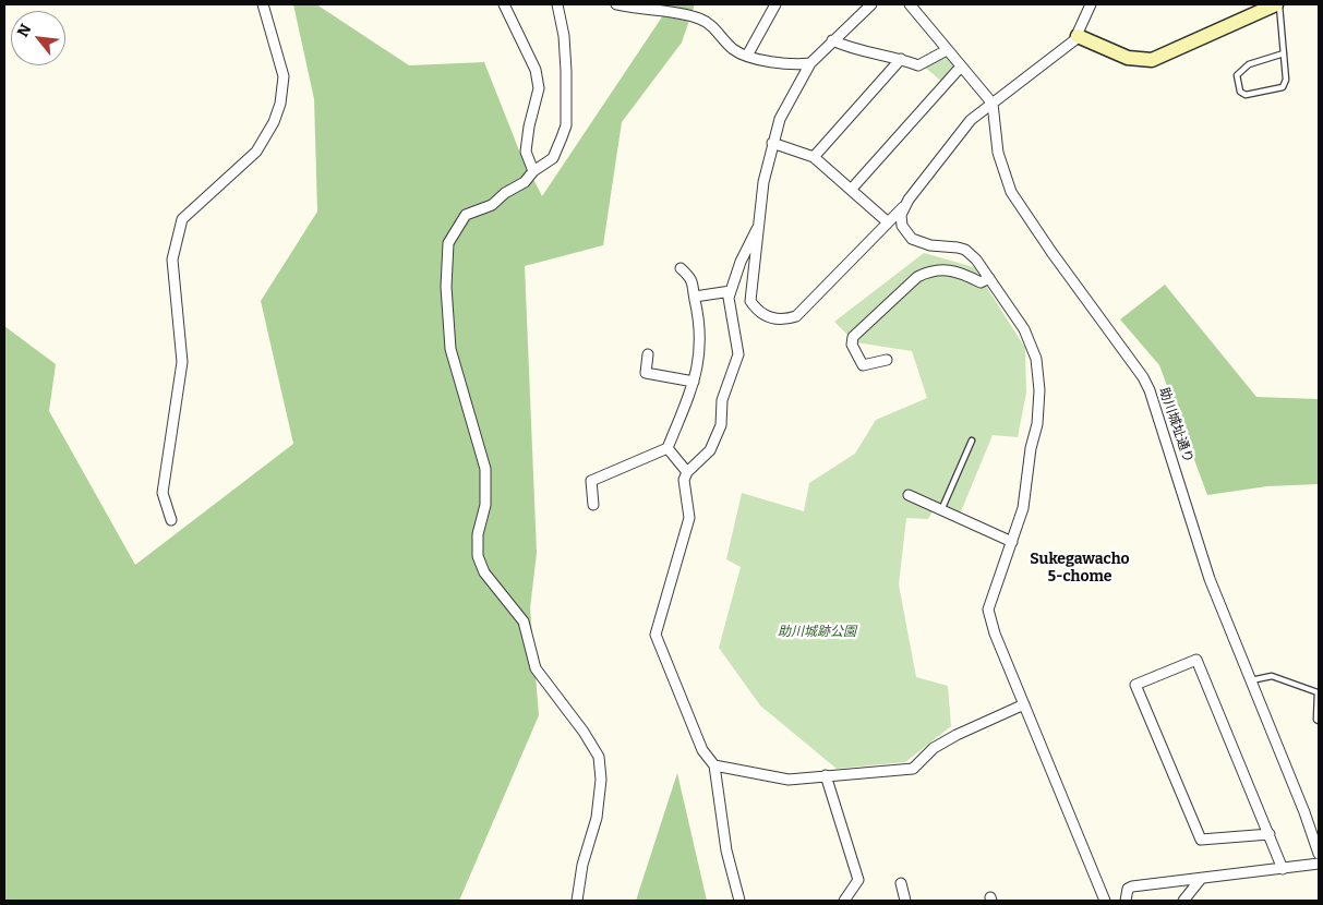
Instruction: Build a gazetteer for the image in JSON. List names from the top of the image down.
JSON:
{
  "streets": {
    "street": ["助川城址通り"]
  },
  "districts": ["Sukegawacho 5-chome"],
  "parks": ["助川城跡公園"],
  "north": "top left"
}
